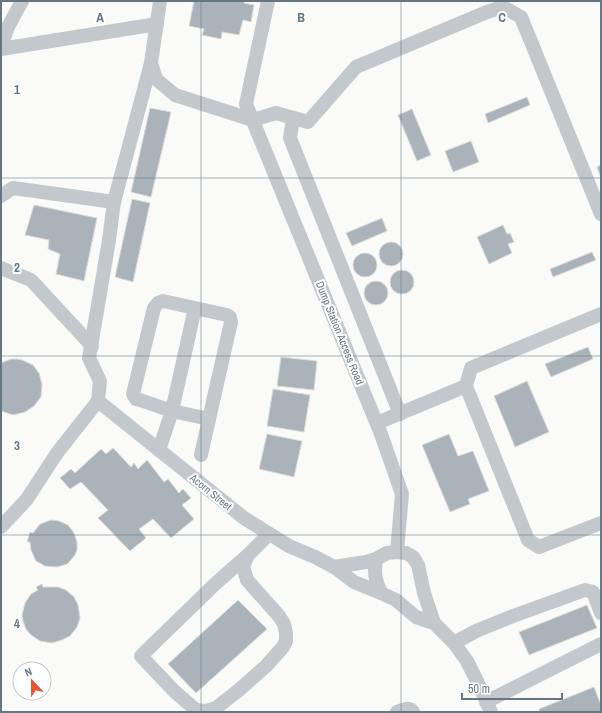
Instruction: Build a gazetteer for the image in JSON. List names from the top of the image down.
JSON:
{
  "streets": {
    "street": ["Dump Station Access Road", "Acorn Street"]
  },
  "crossings": [
    ["Dump Station Access Road", "Acorn Street"]
  ],
  "scale_bar": "50 m",
  "north": "top",
  "grid": {
    "columns": ["A", "B", "C"],
    "rows": [
      "1",
      "2",
      "3",
      "4"
    ]
  }
}
